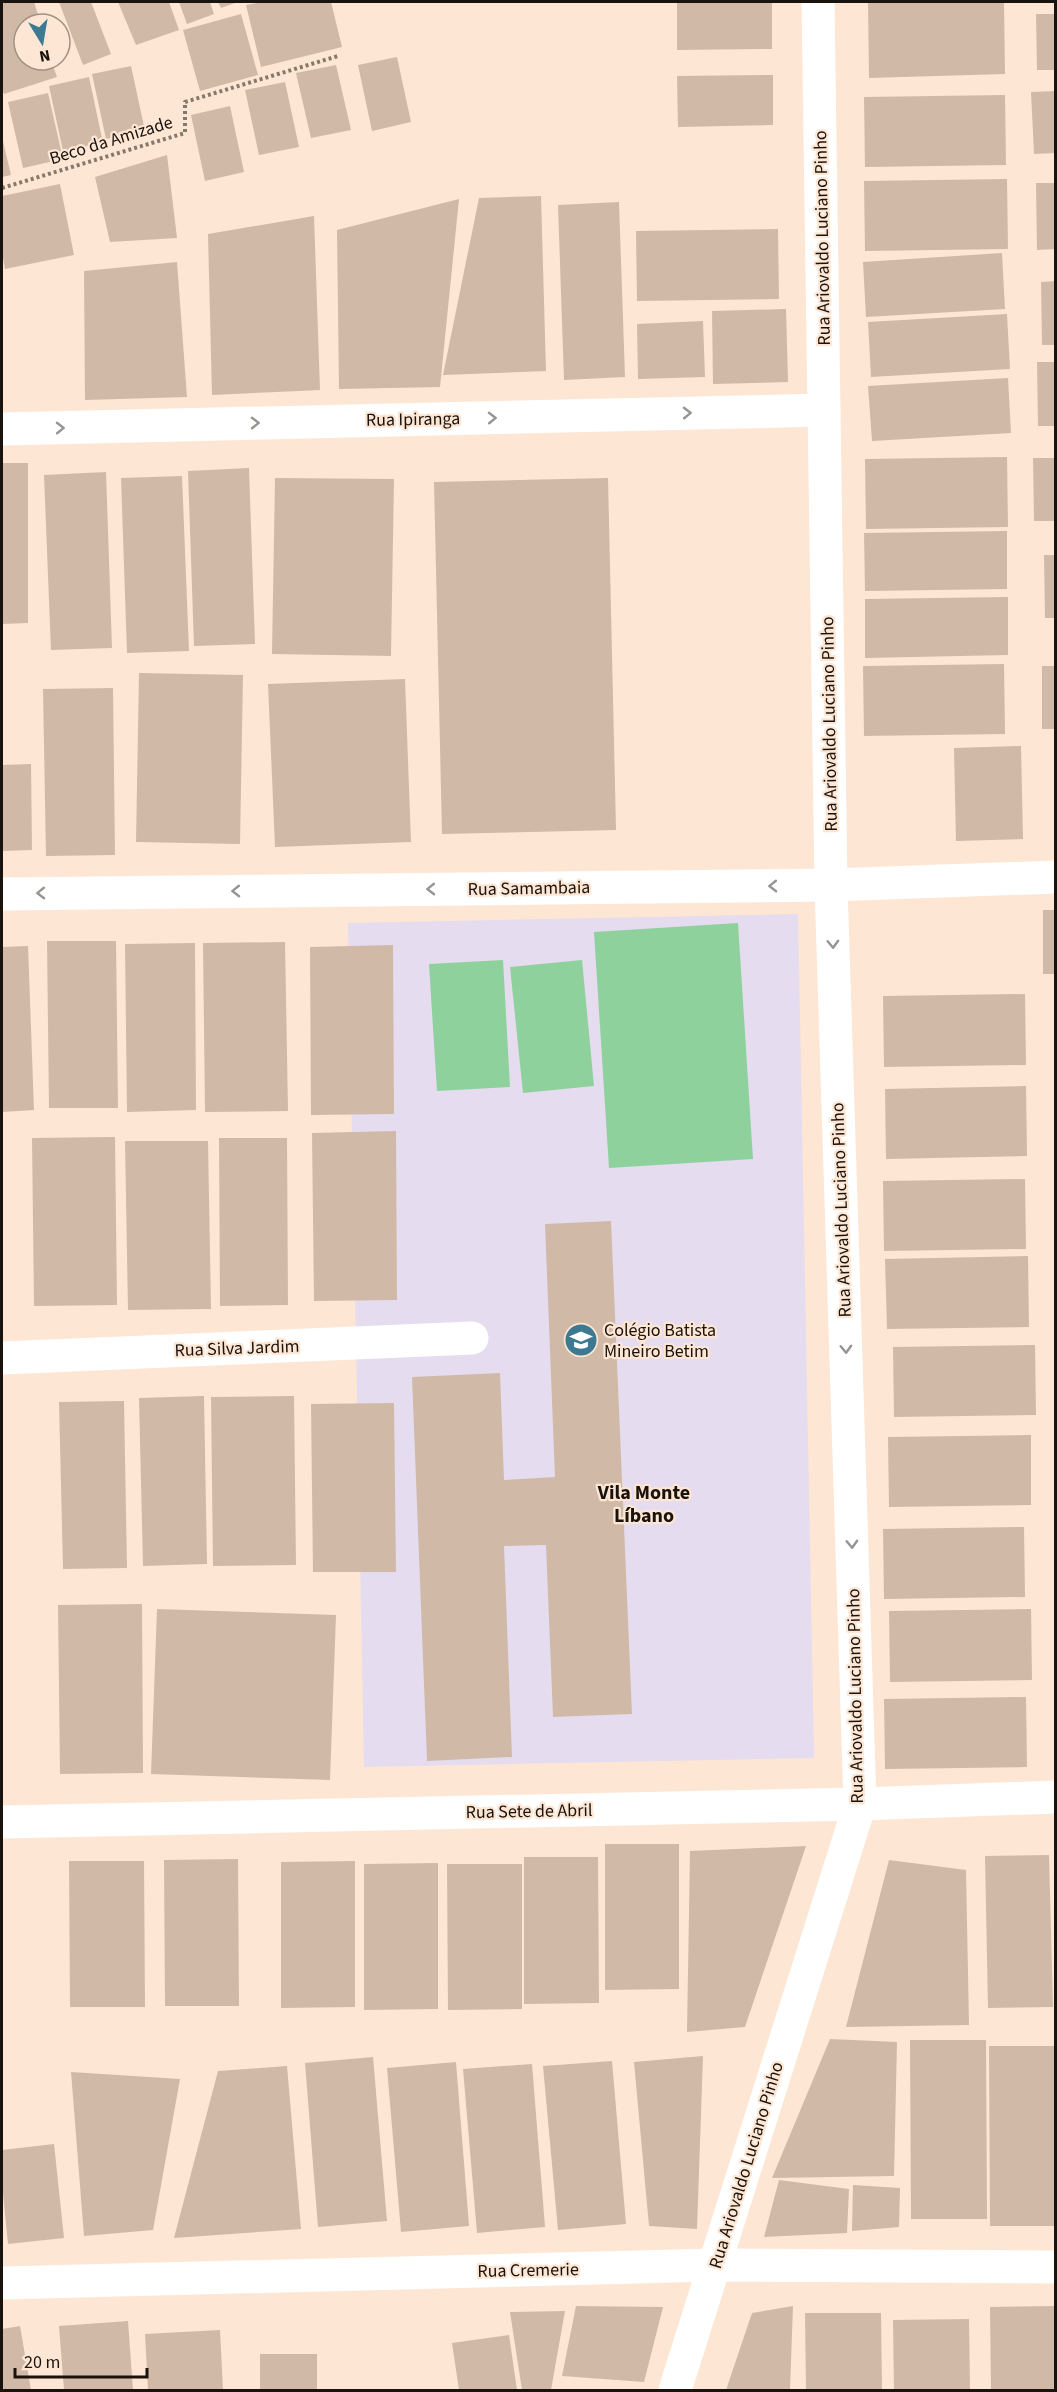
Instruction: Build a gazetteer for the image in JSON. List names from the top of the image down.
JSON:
{
  "streets": {
    "street": [
      "Rua Ariovaldo Luciano Pinho",
      "Rua Ipiranga",
      "Rua Samambaia",
      "Rua Silva Jardim",
      "Rua Sete de Abril",
      "Rua Cremerie"
    ],
    "path": ["Beco da Amizade"]
  },
  "crossings": [
    ["Rua Ariovaldo Luciano Pinho", "Rua Ipiranga"],
    ["Rua Ariovaldo Luciano Pinho", "Rua Samambaia"],
    ["Rua Ariovaldo Luciano Pinho", "Rua Sete de Abril"],
    ["Rua Ariovaldo Luciano Pinho", "Rua Cremerie"]
  ],
  "one_way": ["Rua Ariovaldo Luciano Pinho", "Rua Ipiranga", "Rua Samambaia"],
  "districts": ["Vila Monte Líbano"],
  "places": {
    "school or university": ["Colégio Batista Mineiro Betim"]
  },
  "scale_bar": "20 m",
  "north": "bottom"
}
